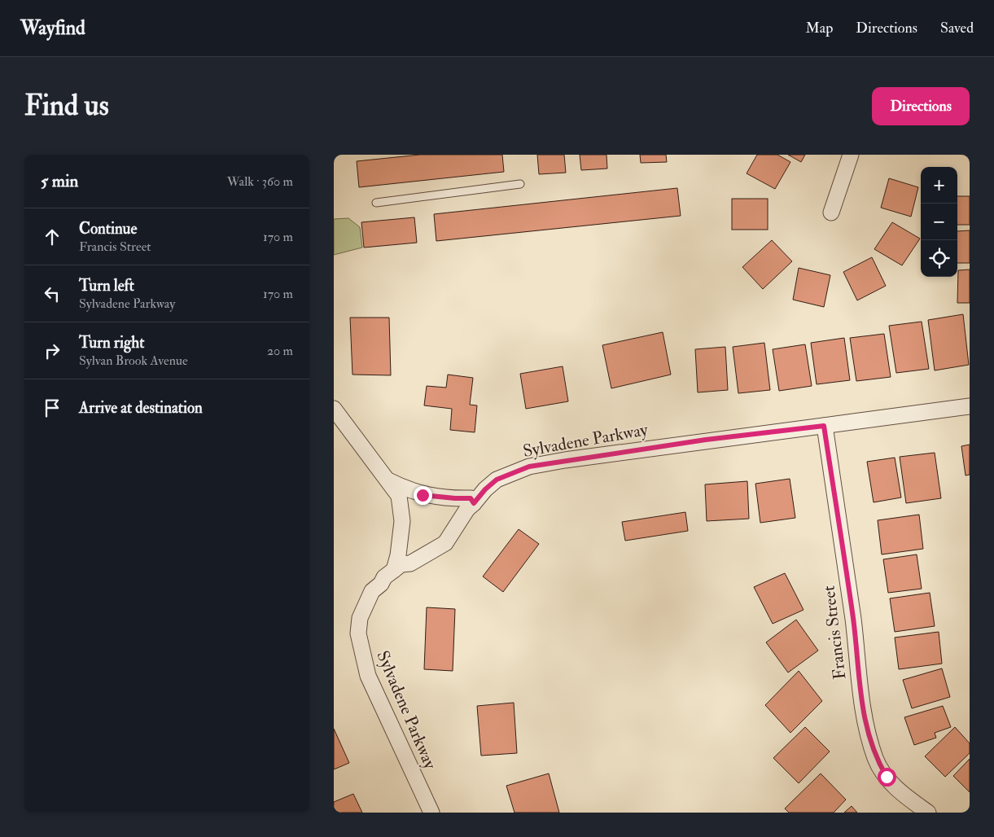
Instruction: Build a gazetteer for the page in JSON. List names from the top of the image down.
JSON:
{
  "streets": {
    "street": ["Sylvadene Parkway", "Francis Street"]
  },
  "crossings": [
    ["Sylvadene Parkway", "Francis Street"]
  ],
  "page": {
    "header": "Wayfind",
    "nav": ["Map", "Directions", "Saved"],
    "buttons": "Directions",
    "title": "Find us",
    "heading": ["5 min", "Walk · 360 m"],
    "map_buttons": ["+", "−"],
    "list": [
      ["Continue", "Francis Street", "170 m"],
      ["Turn left", "Sylvadene Parkway", "170 m"],
      ["Turn right", "Sylvan Brook Avenue", "20 m"],
      "Arrive at destination"
    ]
  }
}
